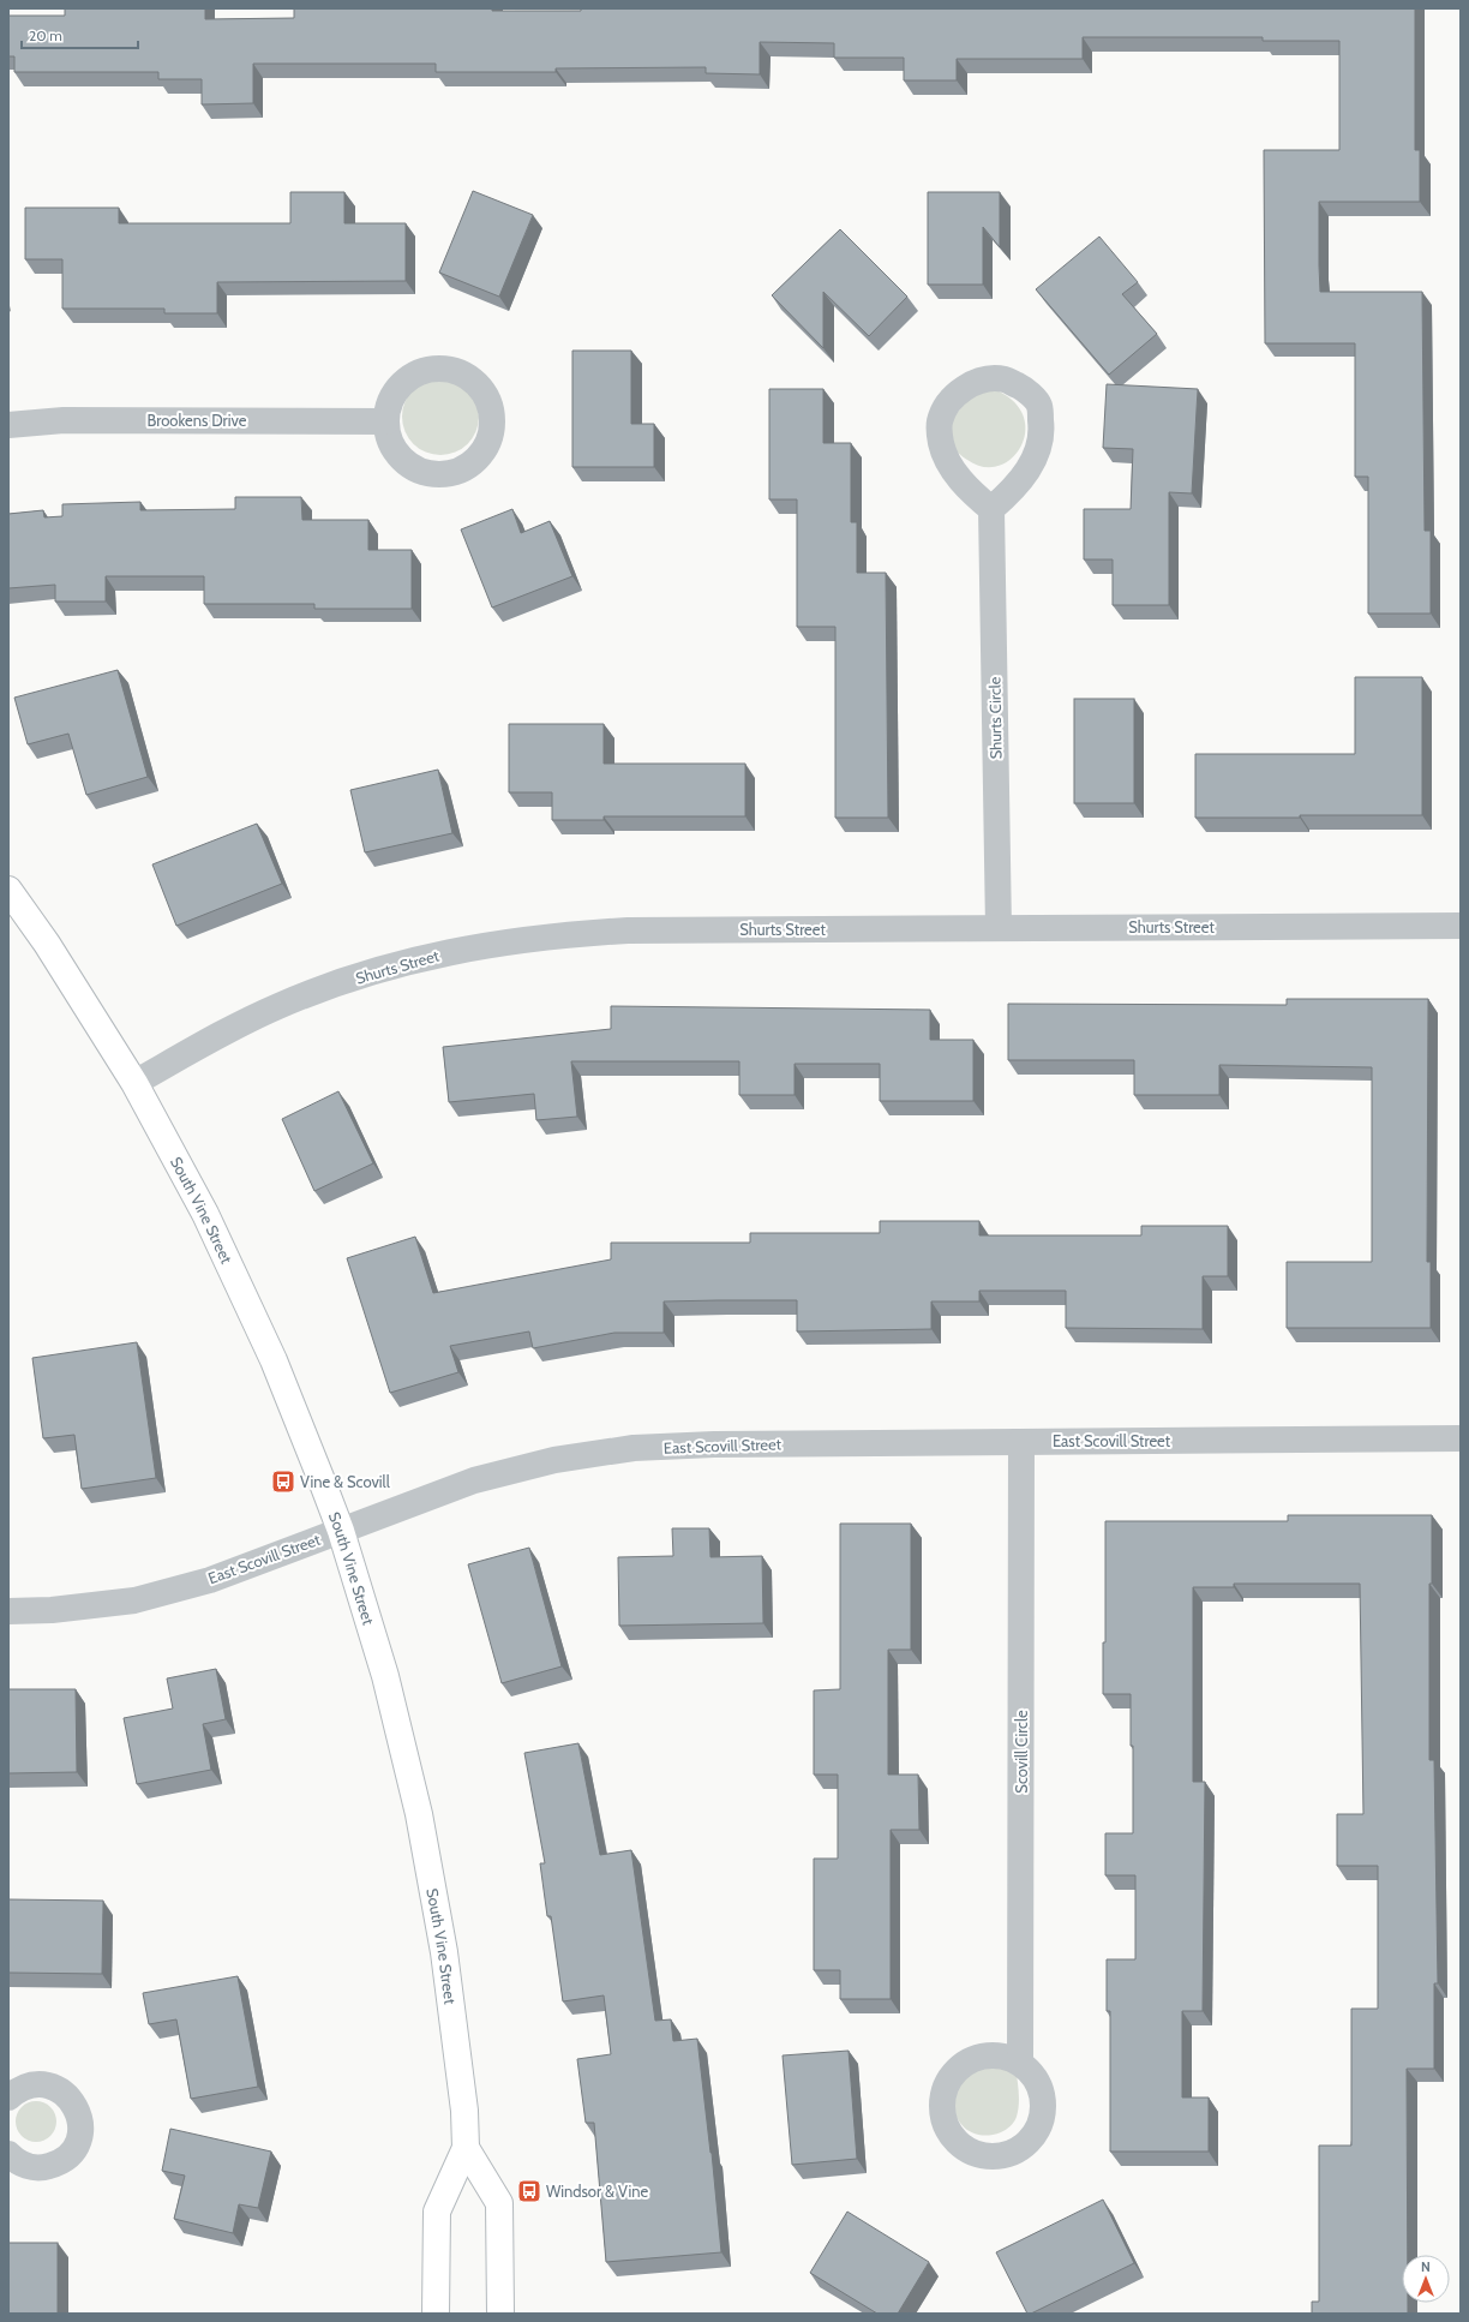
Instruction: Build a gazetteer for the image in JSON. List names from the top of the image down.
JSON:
{
  "streets": {
    "street": [
      "Brookens Drive",
      "Shurts Circle",
      "Shurts Street",
      "South Vine Street",
      "East Scovill Street",
      "Scovill Circle"
    ]
  },
  "crossings": [
    ["Shurts Circle", "Shurts Street"],
    ["Shurts Street", "South Vine Street"],
    ["South Vine Street", "East Scovill Street"],
    ["East Scovill Street", "Scovill Circle"]
  ],
  "places": {
    "bus stop": ["Vine & Scovill", "Windsor & Vine"]
  },
  "scale_bar": "20 m",
  "north": "top"
}
